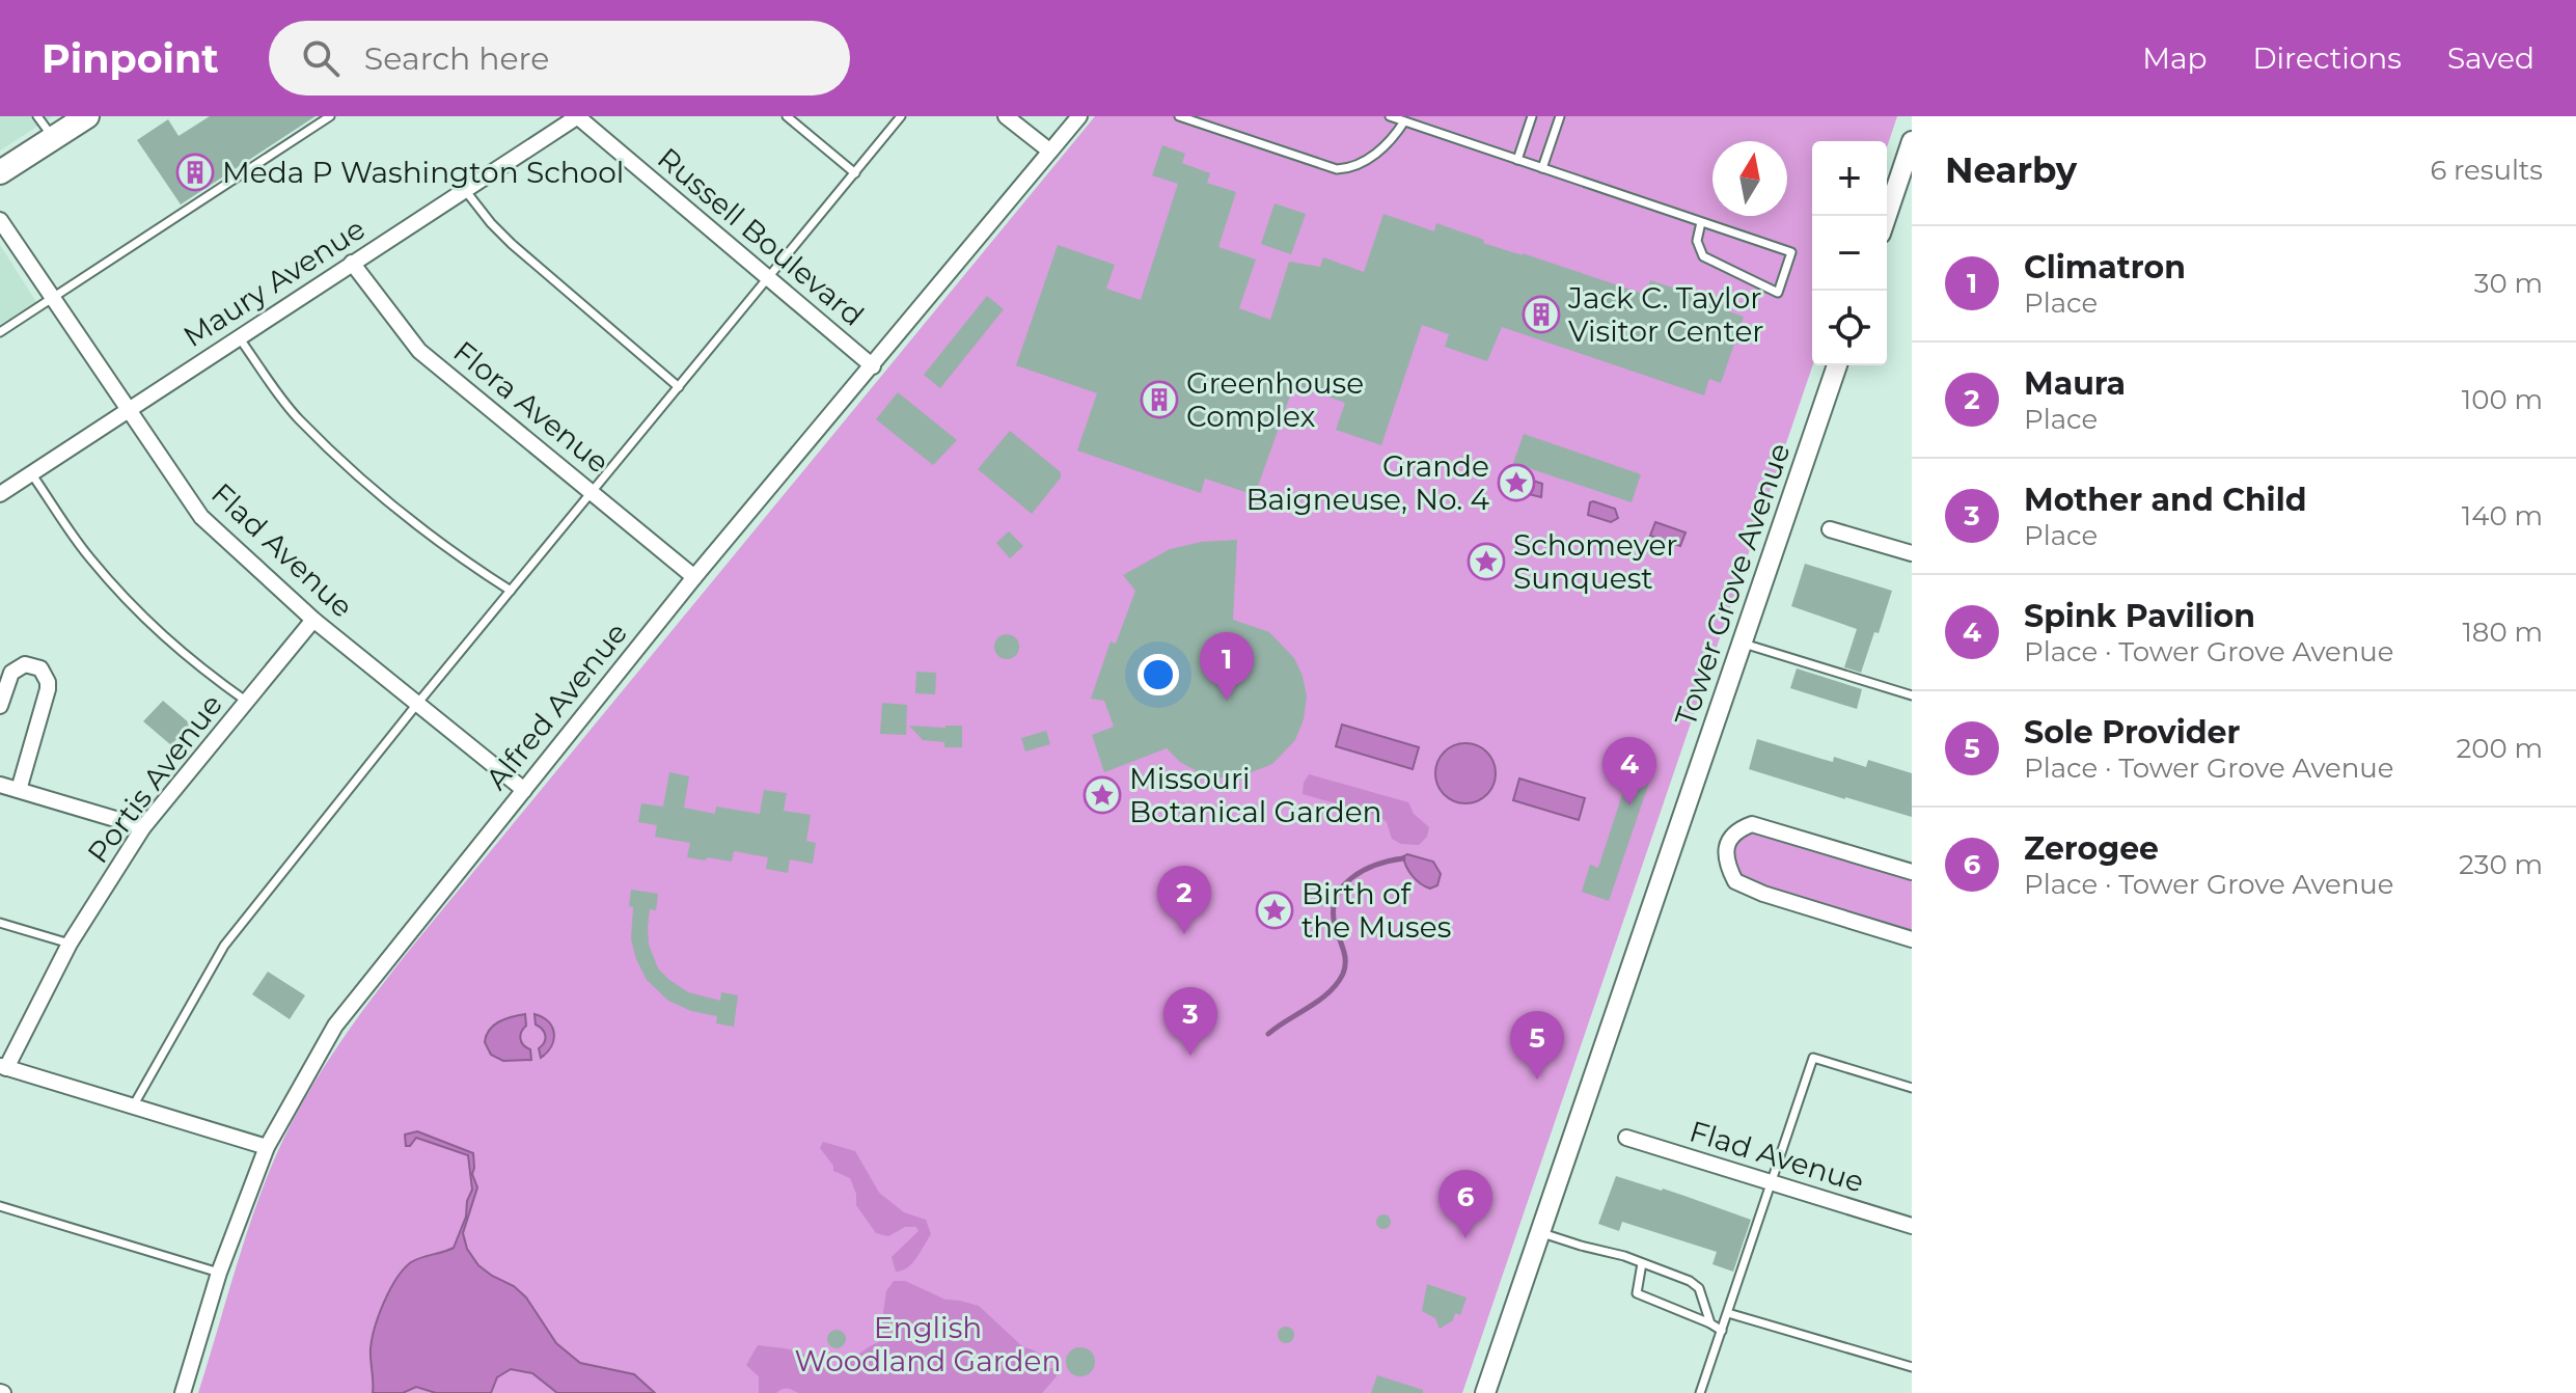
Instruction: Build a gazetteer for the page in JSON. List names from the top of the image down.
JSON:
{
  "streets": {
    "street": [
      "Russell Boulevard",
      "Maury Avenue",
      "Flora Avenue",
      "Flad Avenue",
      "Tower Grove Avenue",
      "Alfred Avenue",
      "Portis Avenue"
    ]
  },
  "crossings": [
    ["Russell Boulevard", "Maury Avenue"],
    ["Russell Boulevard", "Alfred Avenue"],
    ["Maury Avenue", "Flora Avenue"],
    ["Maury Avenue", "Flad Avenue"],
    ["Flora Avenue", "Alfred Avenue"],
    ["Flad Avenue", "Alfred Avenue"],
    ["Flad Avenue", "Portis Avenue"]
  ],
  "parks": ["English Woodland Garden"],
  "places": {
    "building": ["Meda P Washington School", "Jack C. Taylor Visitor Center", "Greenhouse Complex"],
    "place": [
      "Grande Baigneuse, No. 4",
      "Schomeyer Sunquest",
      "Missouri Botanical Garden",
      "Birth of the Muses"
    ]
  },
  "north": "top",
  "page": {
    "header": "Pinpoint",
    "search": "Search here",
    "nav": ["Map", "Directions", "Saved"],
    "heading": ["Nearby", "6 results"],
    "map_buttons": ["+", "−"],
    "list": [
      {
        "mark": "1",
        "name": "Climatron",
        "note": "Place",
        "value": "30 m"
      },
      {
        "mark": "2",
        "name": "Maura",
        "note": "Place",
        "value": "100 m"
      },
      {
        "mark": "3",
        "name": "Mother and Child",
        "note": "Place",
        "value": "140 m"
      },
      {
        "mark": "4",
        "name": "Spink Pavilion",
        "note": "Place · Tower Grove Avenue",
        "value": "180 m"
      },
      {
        "mark": "5",
        "name": "Sole Provider",
        "note": "Place · Tower Grove Avenue",
        "value": "200 m"
      },
      {
        "mark": "6",
        "name": "Zerogee",
        "note": "Place · Tower Grove Avenue",
        "value": "230 m"
      }
    ],
    "pins": [
      "1",
      "4",
      "2",
      "3",
      "5",
      "6"
    ]
  }
}
